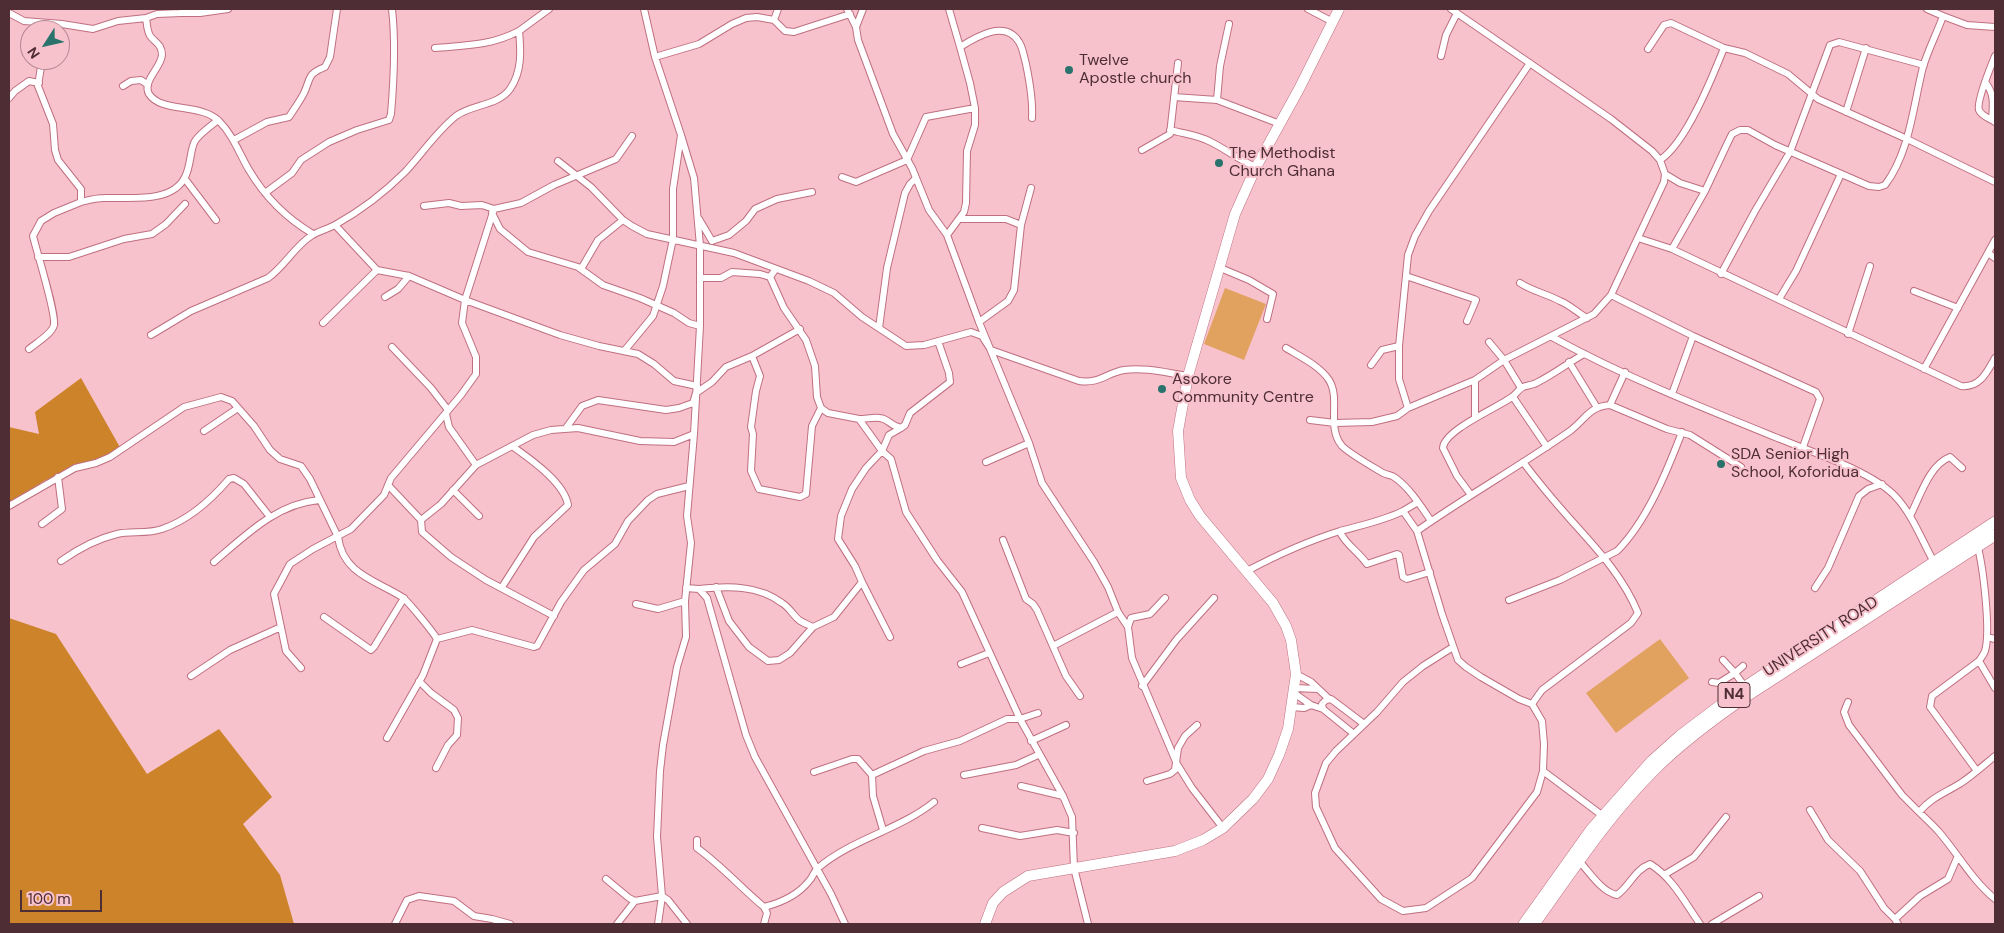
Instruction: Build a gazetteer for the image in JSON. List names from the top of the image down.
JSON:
{
  "streets": {
    "highway": ["UNIVERSITY ROAD", "N4"]
  },
  "places": [
    "Twelve Apostle church",
    "The Methodist Church Ghana",
    "Asokore Community Centre",
    "SDA Senior High School, Koforidua"
  ],
  "scale_bar": "100 m",
  "north": "bottom left"
}
